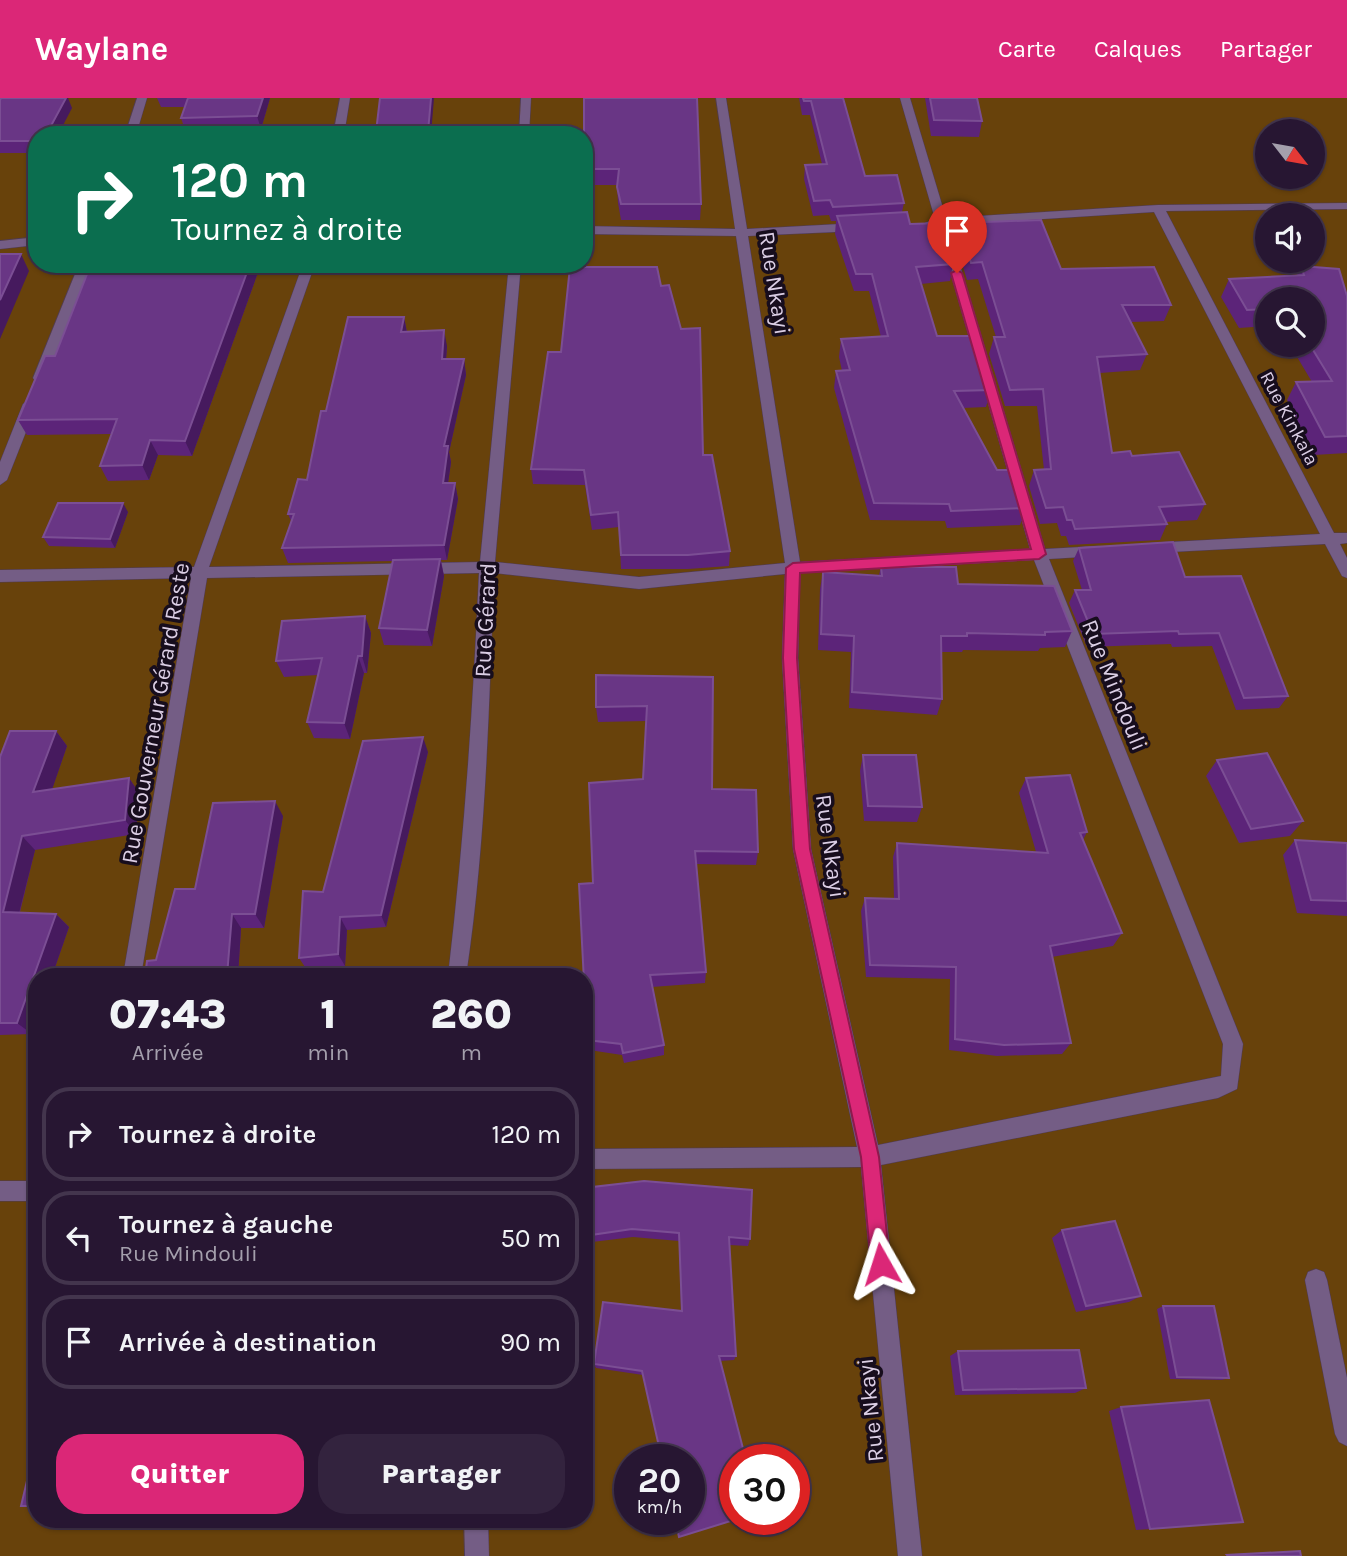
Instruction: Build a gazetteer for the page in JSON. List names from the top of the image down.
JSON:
{
  "streets": {
    "street": [
      "Rue Nkayi",
      "Rue Kinkala",
      "Rue Gérard",
      "Rue Mindouli",
      "Rue Gouverneur Gérard Reste"
    ]
  },
  "crossings": [
    ["Rue Nkayi", "Rue Mindouli"]
  ],
  "north": "bottom right",
  "page": {
    "header": "Waylane",
    "nav": ["Carte", "Calques", "Partager"],
    "turn": ["120 m", "Tournez à droite"],
    "eta": [
      "07:43",
      "Arrivée",
      "1",
      "min",
      "260",
      "m"
    ],
    "list": [
      {
        "name": "Tournez à droite",
        "value": "120 m"
      },
      {
        "name": "Tournez à gauche",
        "note": "Rue Mindouli",
        "value": "50 m"
      },
      {
        "name": "Arrivée à destination",
        "value": "90 m"
      }
    ],
    "buttons": ["Quitter", "Partager"],
    "speed": "20 km/h",
    "limit": "30"
  }
}
